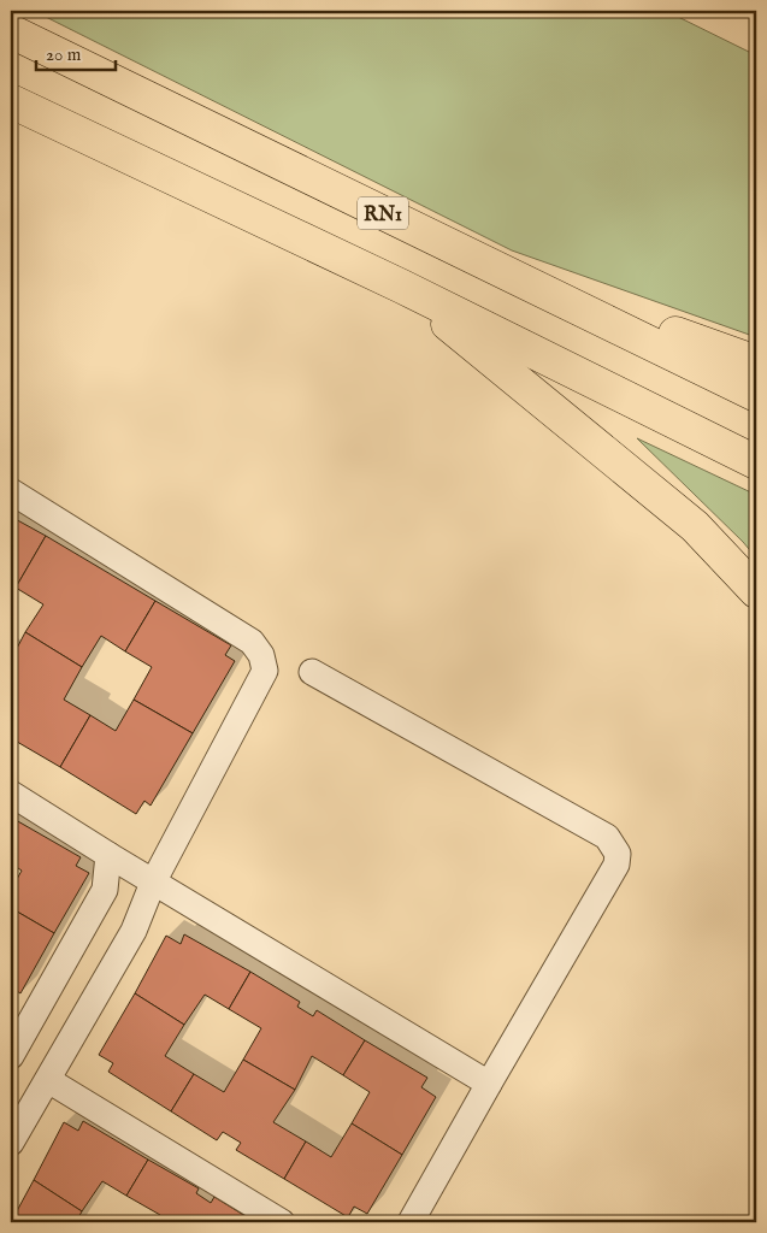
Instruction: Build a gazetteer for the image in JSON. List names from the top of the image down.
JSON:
{
  "streets": {
    "highway": ["RN1"]
  },
  "scale_bar": "20 m"
}
